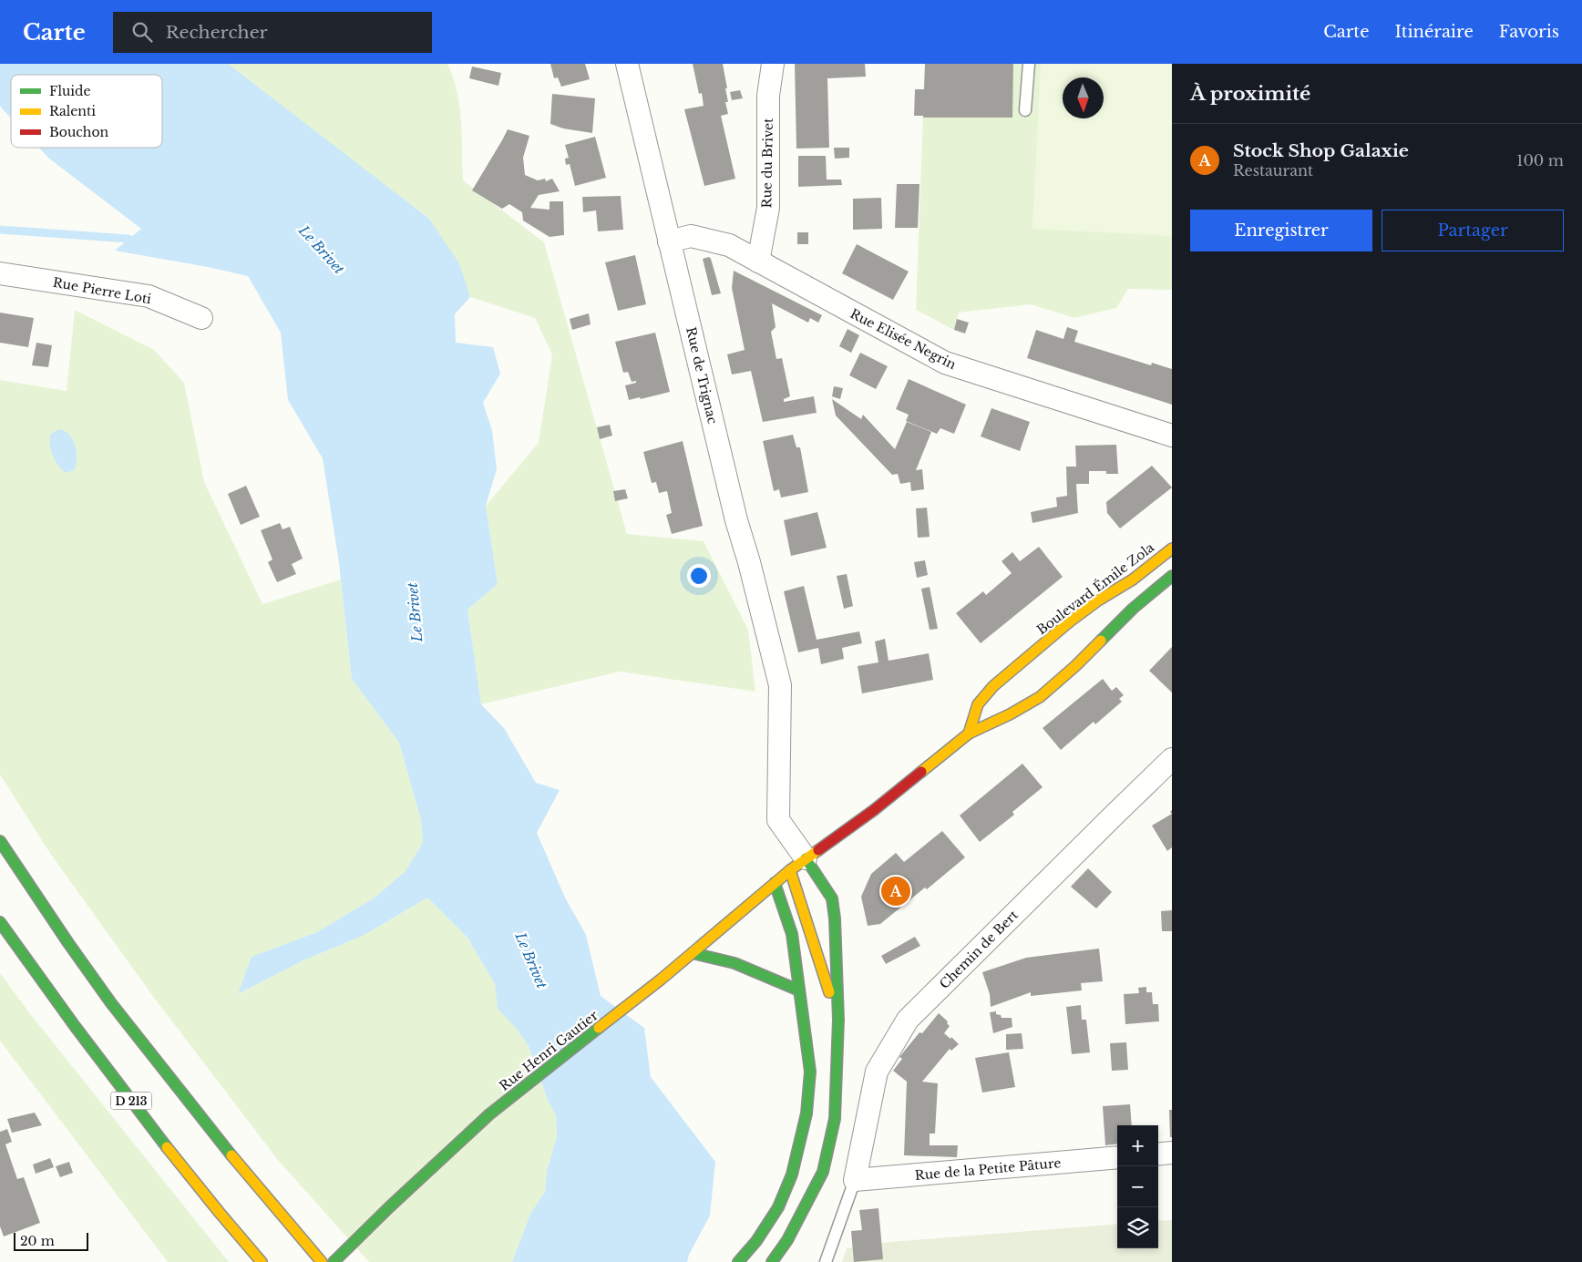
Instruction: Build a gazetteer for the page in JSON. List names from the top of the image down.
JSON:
{
  "streets": {
    "main road": ["Boulevard Émile Zola", "Rue Henri Gautier", "D 213"],
    "street": [
      "Rue du Brivet",
      "Rue Pierre Loti",
      "Rue Elisée Negrin",
      "Rue de Trignac",
      "Chemin de Bert",
      "Rue de la Petite Pâture"
    ]
  },
  "crossings": [
    ["Rue du Brivet", "Rue Elisée Negrin"],
    ["Rue Elisée Negrin", "Rue de Trignac"],
    ["Rue de Trignac", "Rue Henri Gautier"],
    ["Chemin de Bert", "Rue de la Petite Pâture"]
  ],
  "water": ["Le Brivet"],
  "legend": ["Fluide", "Ralenti", "Bouchon"],
  "scale_bar": "20 m",
  "north": "bottom",
  "page": {
    "header": "Carte",
    "search": "Rechercher",
    "nav": ["Carte", "Itinéraire", "Favoris"],
    "heading": "À proximité",
    "list": [
      {
        "mark": "A",
        "name": "Stock Shop Galaxie",
        "note": "Restaurant",
        "value": "100 m"
      }
    ],
    "buttons": ["Enregistrer", "Partager"],
    "pins": "A",
    "map_buttons": ["+", "−"],
    "scale": "20 m"
  }
}
